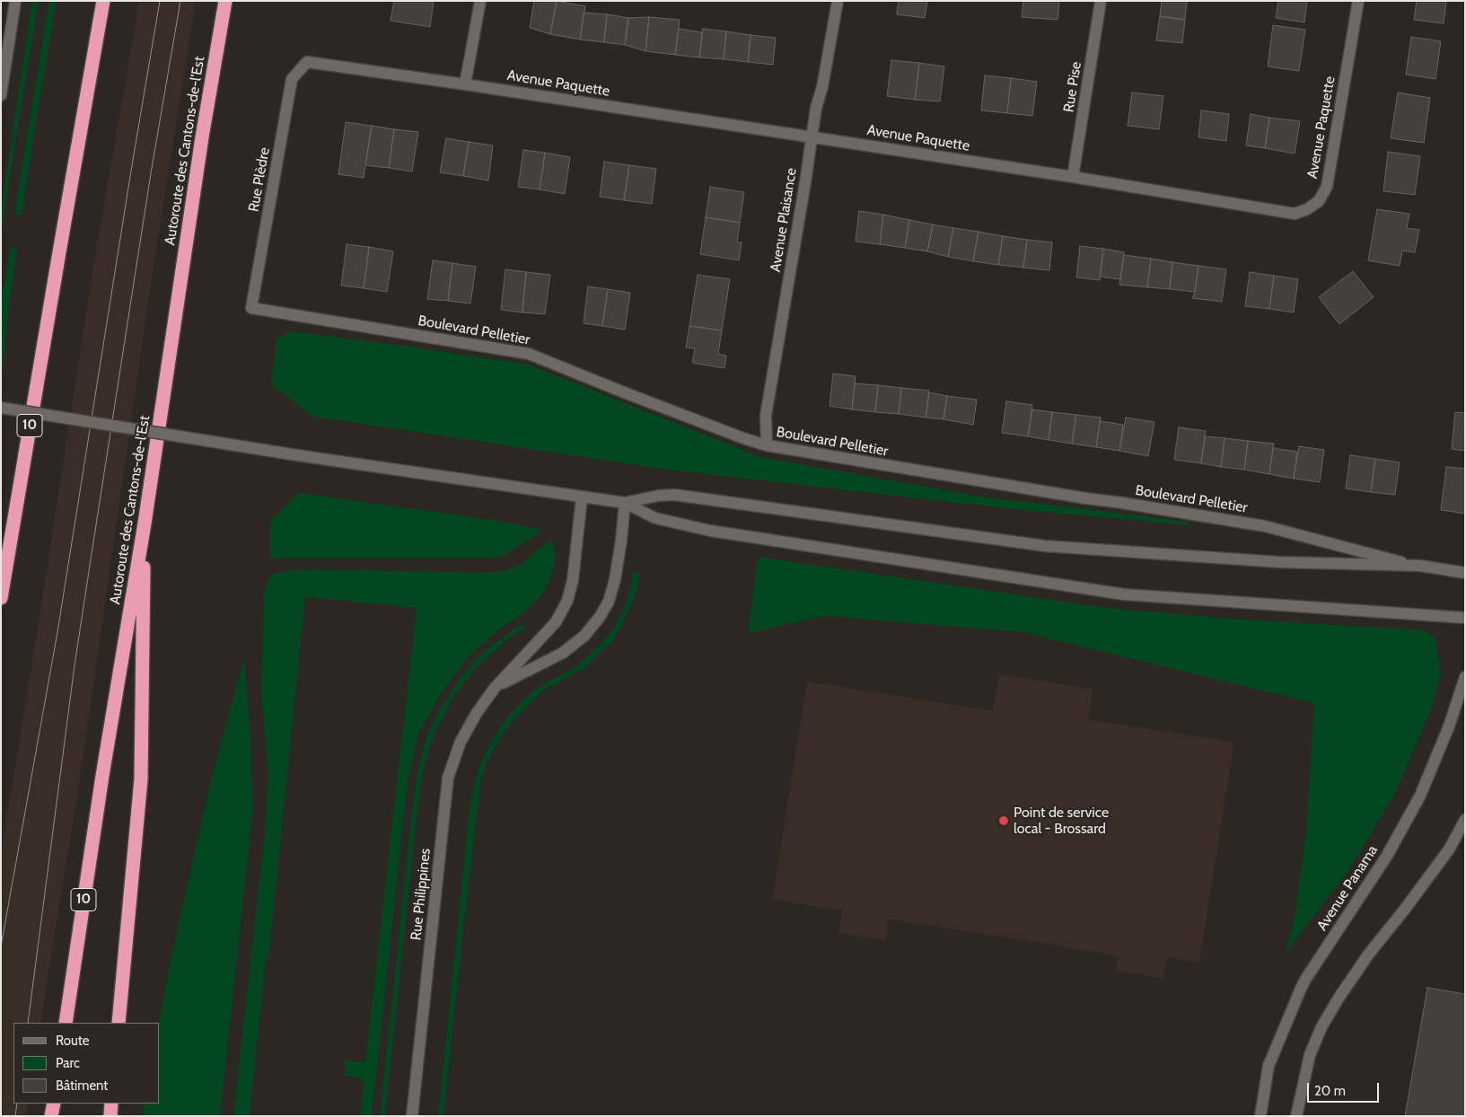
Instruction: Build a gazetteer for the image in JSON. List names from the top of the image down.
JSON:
{
  "streets": {
    "highway": ["Autoroute des Cantons-de-l'Est", "10"],
    "street": [
      "Avenue Paquette",
      "Rue Pise",
      "Rue Plèdre",
      "Avenue Plaisance",
      "Boulevard Pelletier",
      "Avenue Panama",
      "Rue Philippines"
    ]
  },
  "crossings": [
    ["Avenue Paquette", "Rue Pise"],
    ["Avenue Paquette", "Rue Plèdre"],
    ["Avenue Paquette", "Avenue Plaisance"],
    ["Rue Plèdre", "Boulevard Pelletier"],
    ["Avenue Plaisance", "Boulevard Pelletier"],
    ["Boulevard Pelletier", "Rue Philippines"]
  ],
  "places": ["Point de service local - Brossard"],
  "legend": ["Route", "Parc", "Bâtiment"],
  "scale_bar": "20 m"
}
